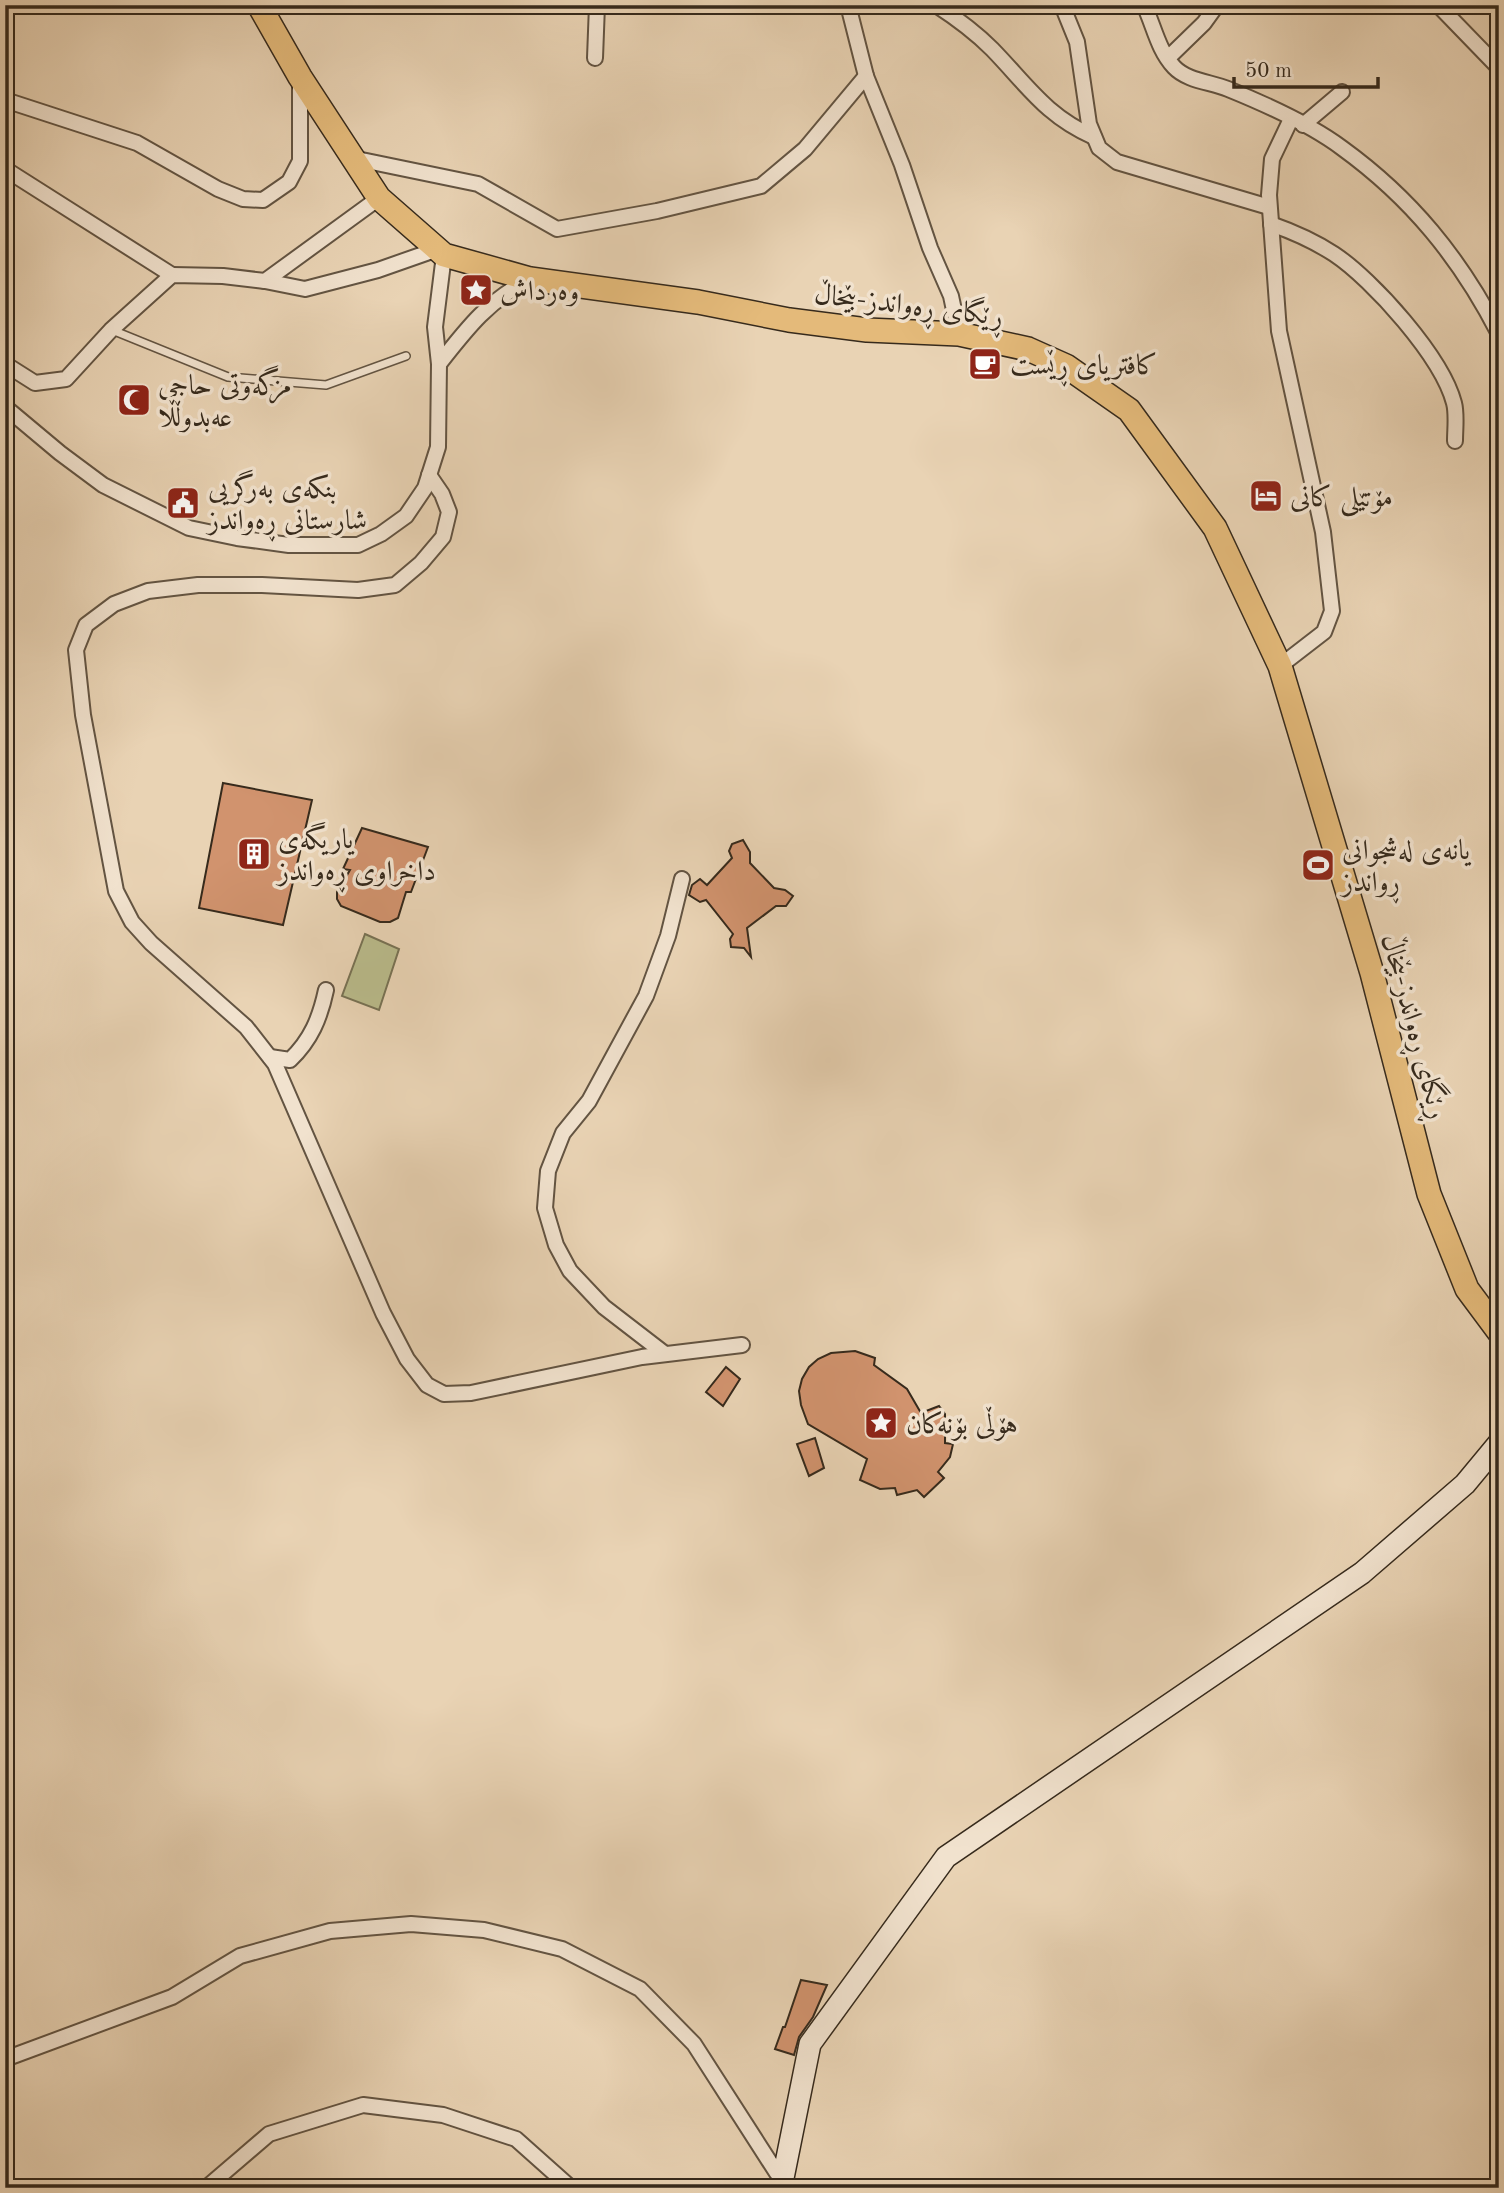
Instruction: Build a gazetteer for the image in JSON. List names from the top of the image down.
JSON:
{
  "streets": {
    "main road": ["ڕێگای ڕەواندز-بێخاڵ"]
  },
  "places": {
    "place": ["وەرداش", "هۆڵی بۆنەکان"],
    "cafe": ["کافتریای ڕێست"],
    "mosque": ["مزگەوتی حاجی عەبدوڵڵا"],
    "hotel": ["مۆتێلی کانی"],
    "public building": ["بنکەی بەرگریی شارستانی ڕەواندز"],
    "building": ["یاریگەی داخراوی ڕەواندز"],
    "sports": ["یانەی لەشجوانی ڕواندز"]
  },
  "scale_bar": "50 m"
}
